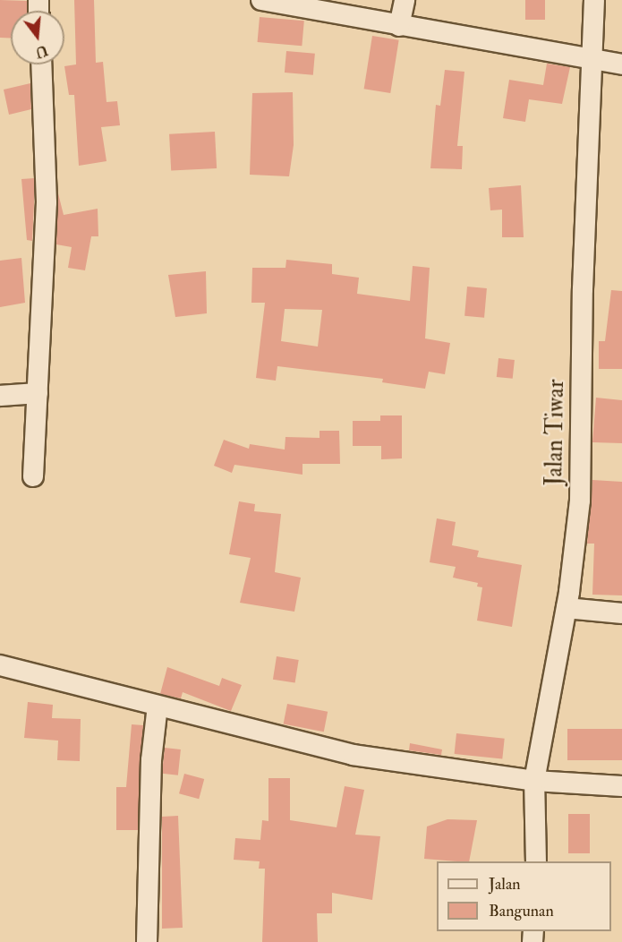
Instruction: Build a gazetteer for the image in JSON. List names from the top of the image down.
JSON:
{
  "streets": {
    "street": ["Jalan Tiwar"]
  },
  "legend": ["Jalan", "Bangunan"],
  "north": "bottom"
}
